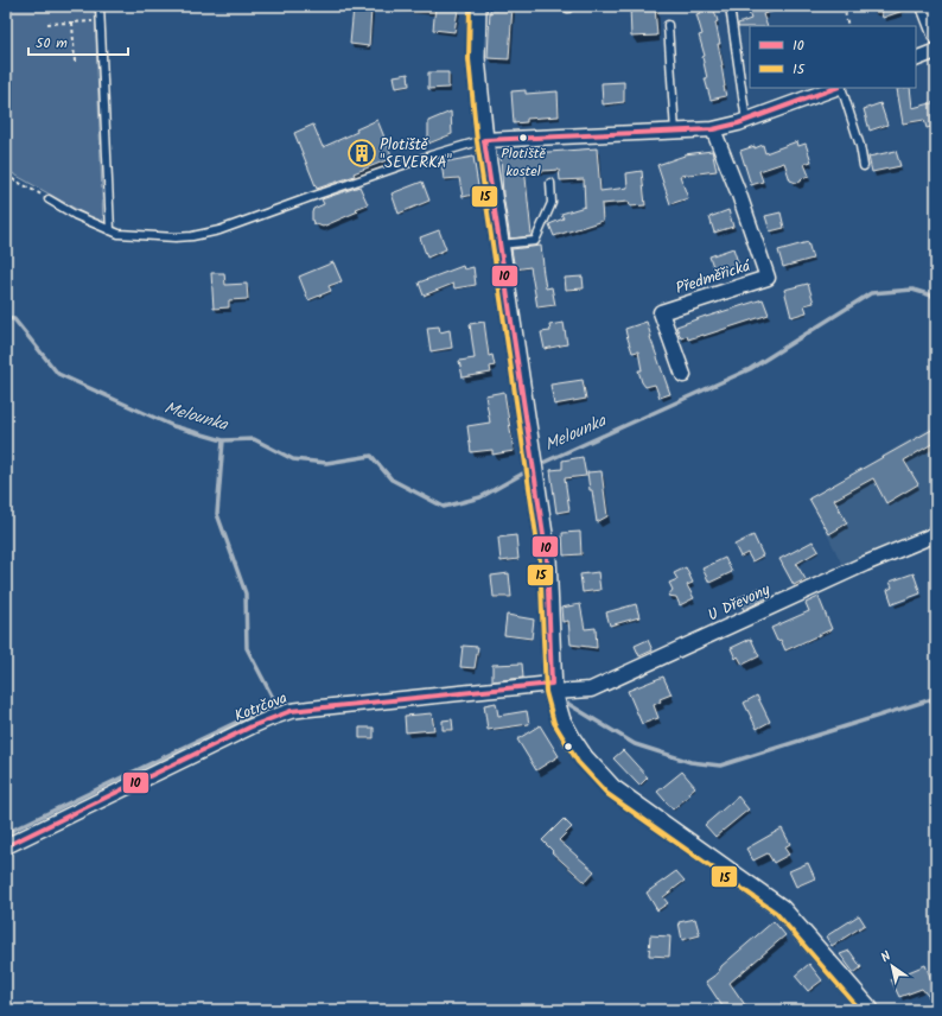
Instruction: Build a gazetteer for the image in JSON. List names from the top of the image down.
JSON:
{
  "streets": {
    "street": ["Předměřická", "U Dřevony", "Kotrčova"]
  },
  "crossings": [
    ["U Dřevony", "Kotrčova"]
  ],
  "water": ["Melounka"],
  "places": {
    "other": ["Plotiště kostel"],
    "building": ["Plotiště \"SEVERKA\""]
  },
  "lines": ["transit line 15", "transit line 10"],
  "legend": ["10", "15"],
  "scale_bar": "50 m",
  "north": "top left"
}
